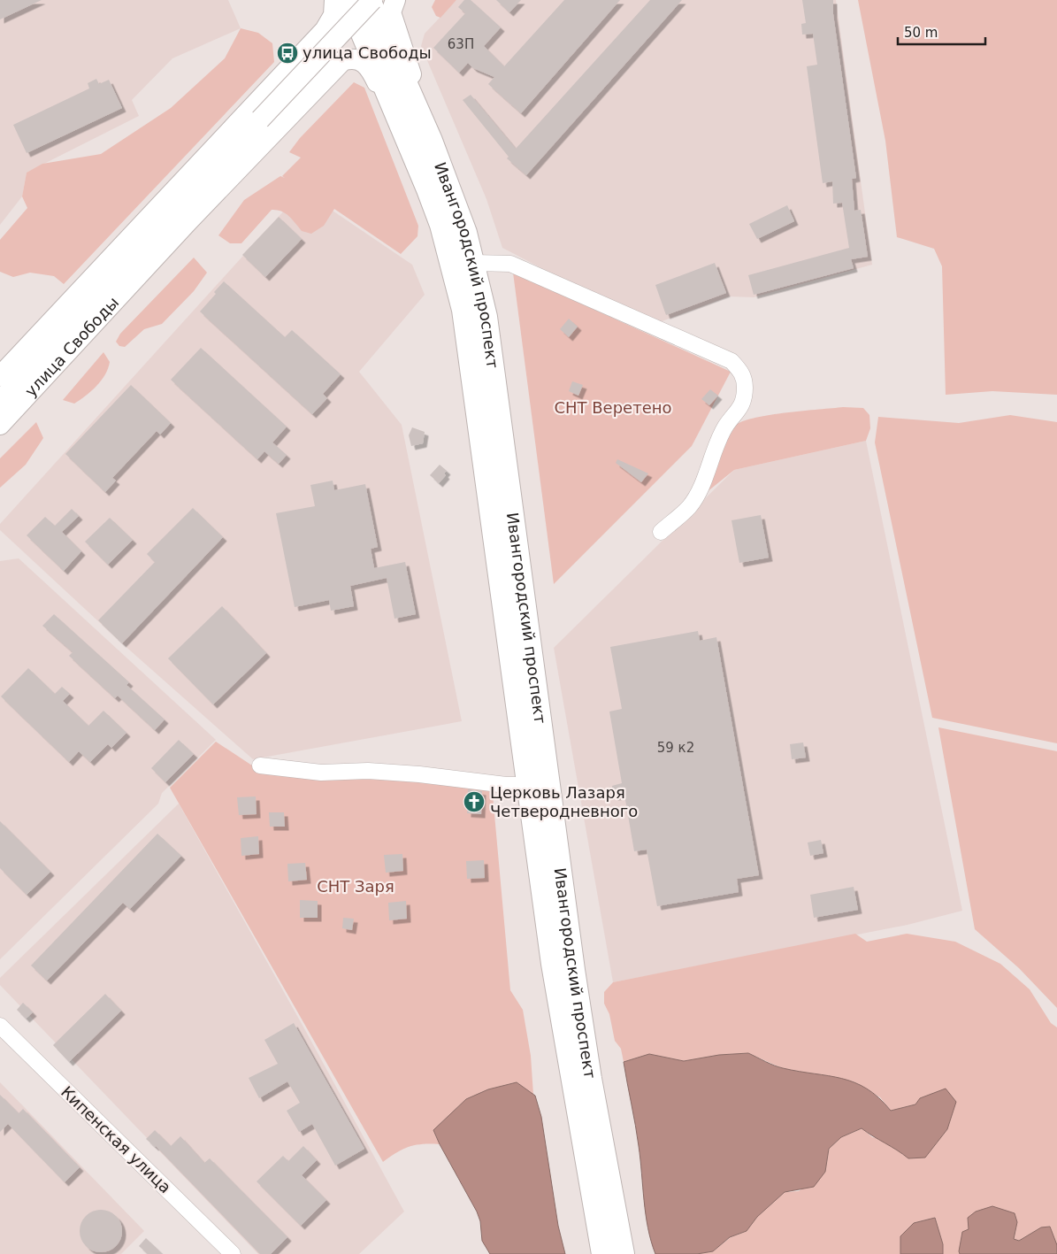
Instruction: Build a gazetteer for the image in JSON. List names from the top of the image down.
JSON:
{
  "streets": {
    "highway": ["Ивангородский проспект"],
    "main road": ["улица Свободы"],
    "street": ["Кипенская улица"]
  },
  "crossings": [
    ["Ивангородский проспект", "улица Свободы"]
  ],
  "parks": ["СНТ Веретено", "СНТ Заря"],
  "places": {
    "bus stop": ["улица Свободы"],
    "church": ["Церковь Лазаря Четверодневного"]
  },
  "house_numbers": ["63П", "59 к2"],
  "scale_bar": "50 m"
}
